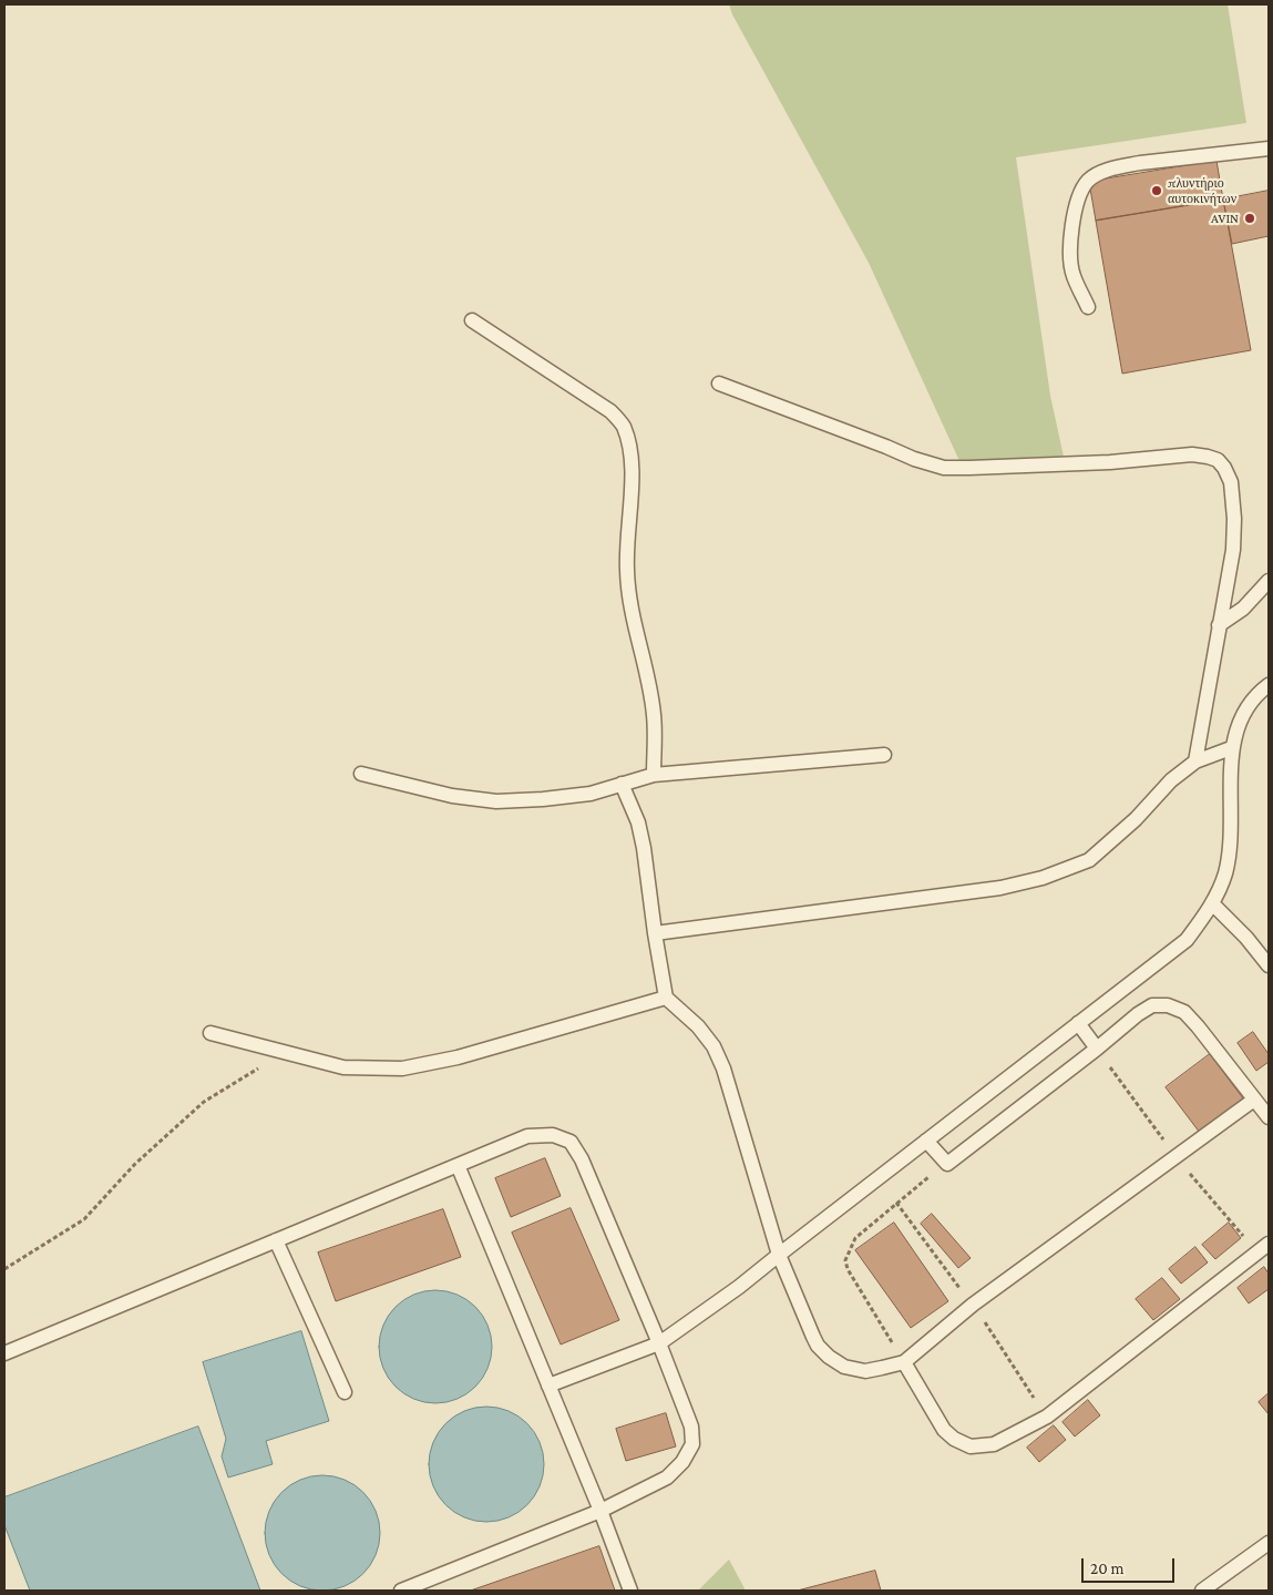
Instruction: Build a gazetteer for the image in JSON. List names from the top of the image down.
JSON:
{
  "places": ["πλυντήριο αυτοκινήτων", "AVIN"],
  "scale_bar": "20 m"
}
